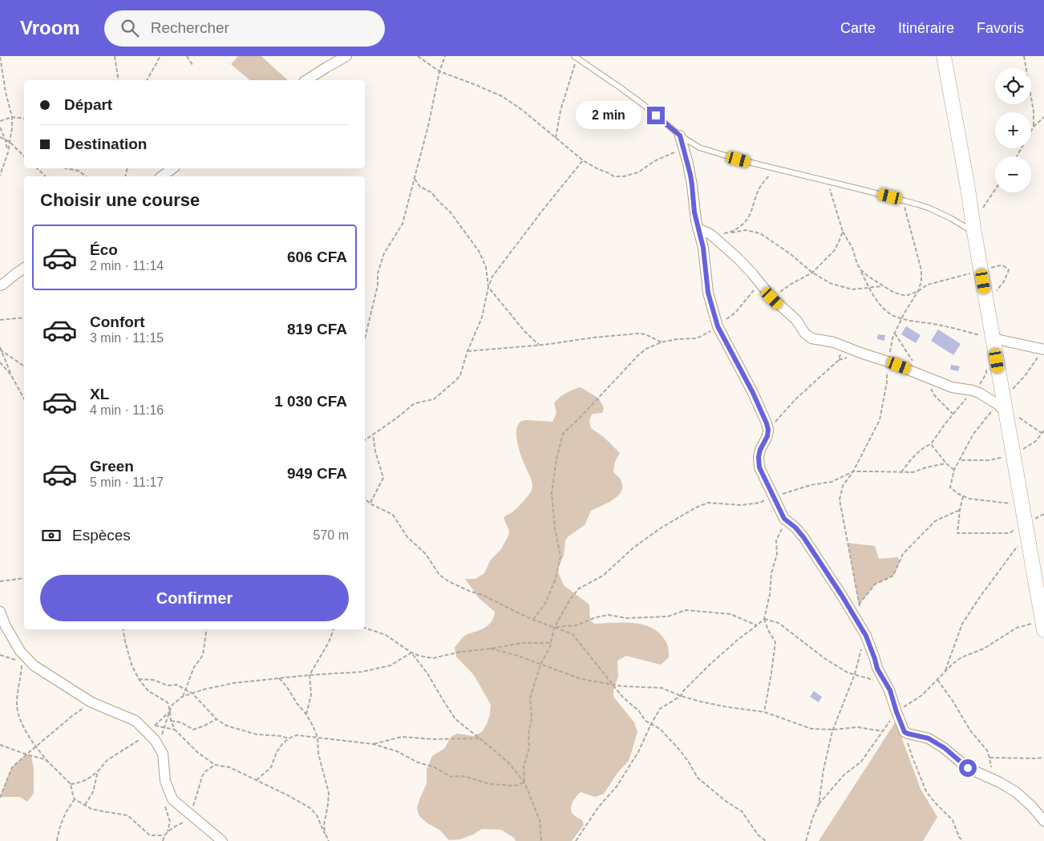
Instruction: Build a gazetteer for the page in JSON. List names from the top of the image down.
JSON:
{
  "page": {
    "header": "Vroom",
    "search": "Rechercher",
    "nav": ["Carte", "Itinéraire", "Favoris"],
    "map_buttons": ["+", "−"],
    "banner": ["Départ", "Destination"],
    "bubble": "2 min",
    "heading": "Choisir une course",
    "list": [
      {
        "name": "Éco",
        "note": "2 min · 11:14",
        "value": "606 CFA"
      },
      {
        "name": "Confort",
        "note": "3 min · 11:15",
        "value": "819 CFA"
      },
      {
        "name": "XL",
        "note": "4 min · 11:16",
        "value": "1 030 CFA"
      },
      {
        "name": "Green",
        "note": "5 min · 11:17",
        "value": "949 CFA"
      }
    ],
    "pay": ["Espèces", "570 m"],
    "buttons": "Confirmer"
  }
}
